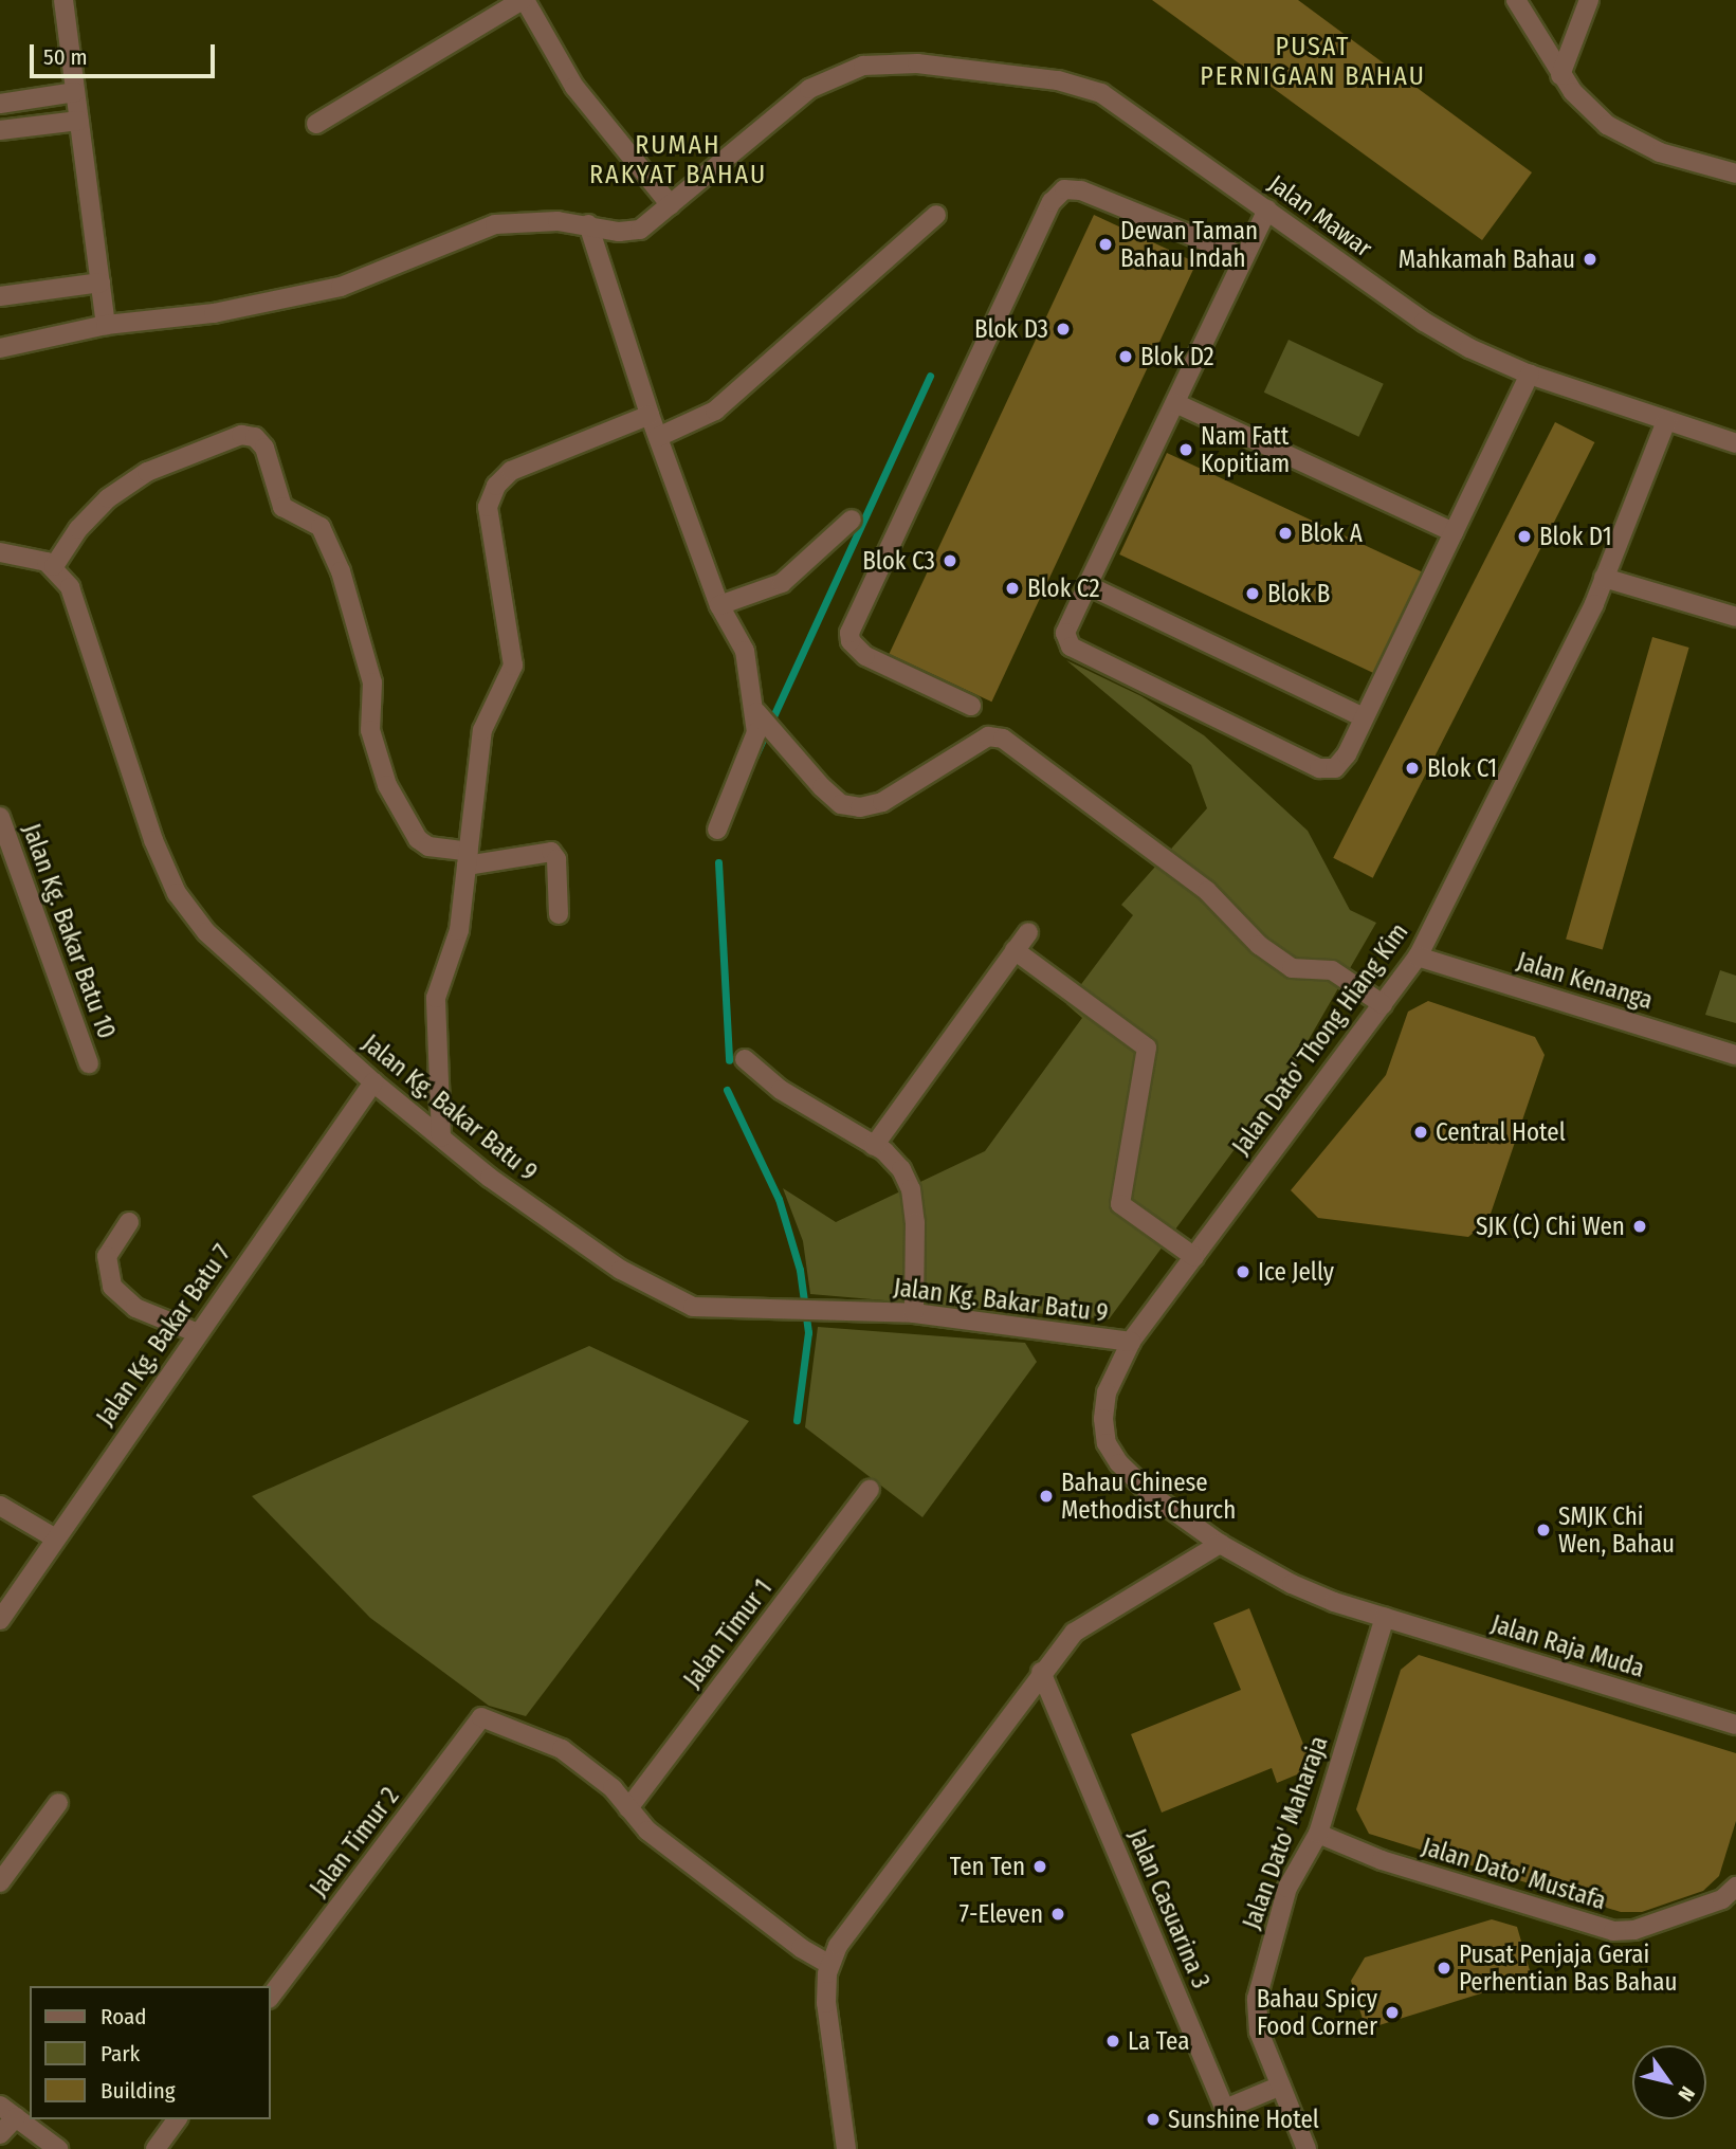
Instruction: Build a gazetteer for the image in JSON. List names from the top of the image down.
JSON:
{
  "streets": {
    "street": [
      "Jalan Mawar",
      "Jalan Kg. Bakar Batu 10",
      "Jalan Kenanga",
      "Jalan Dato' Thong Hiang Kim",
      "Jalan Kg. Bakar Batu 9",
      "Jalan Kg. Bakar Batu 7",
      "Jalan Timur 1",
      "Jalan Raja Muda",
      "Jalan Dato' Maharaja",
      "Jalan Timur 2",
      "Jalan Dato' Mustafa",
      "Jalan Casuarina 3"
    ]
  },
  "crossings": [
    ["Jalan Mawar", "Jalan Dato' Thong Hiang Kim"],
    ["Jalan Kenanga", "Jalan Dato' Thong Hiang Kim"],
    ["Jalan Dato' Thong Hiang Kim", "Jalan Kg. Bakar Batu 9"],
    ["Jalan Dato' Thong Hiang Kim", "Jalan Raja Muda"],
    ["Jalan Kg. Bakar Batu 9", "Jalan Kg. Bakar Batu 7"],
    ["Jalan Timur 1", "Jalan Timur 2"],
    ["Jalan Raja Muda", "Jalan Dato' Maharaja"],
    ["Jalan Dato' Maharaja", "Jalan Dato' Mustafa"],
    ["Jalan Dato' Maharaja", "Jalan Casuarina 3"]
  ],
  "districts": ["PUSAT PERNIGAAN BAHAU", "RUMAH RAKYAT BAHAU"],
  "places": [
    "Dewan Taman Bahau Indah",
    "Mahkamah Bahau",
    "Blok D3",
    "Blok D2",
    "Nam Fatt Kopitiam",
    "Blok A",
    "Blok D1",
    "Blok C3",
    "Blok C2",
    "Blok B",
    "Blok C1",
    "Central Hotel",
    "SJK (C) Chi Wen",
    "Ice Jelly",
    "Bahau Chinese Methodist Church",
    "SMJK Chi Wen, Bahau",
    "Ten Ten",
    "7-Eleven",
    "Pusat Penjaja Gerai Perhentian Bas Bahau",
    "Bahau Spicy Food Corner",
    "La Tea",
    "Sunshine Hotel"
  ],
  "legend": ["Road", "Park", "Building"],
  "scale_bar": "50 m",
  "north": "bottom right"
}
